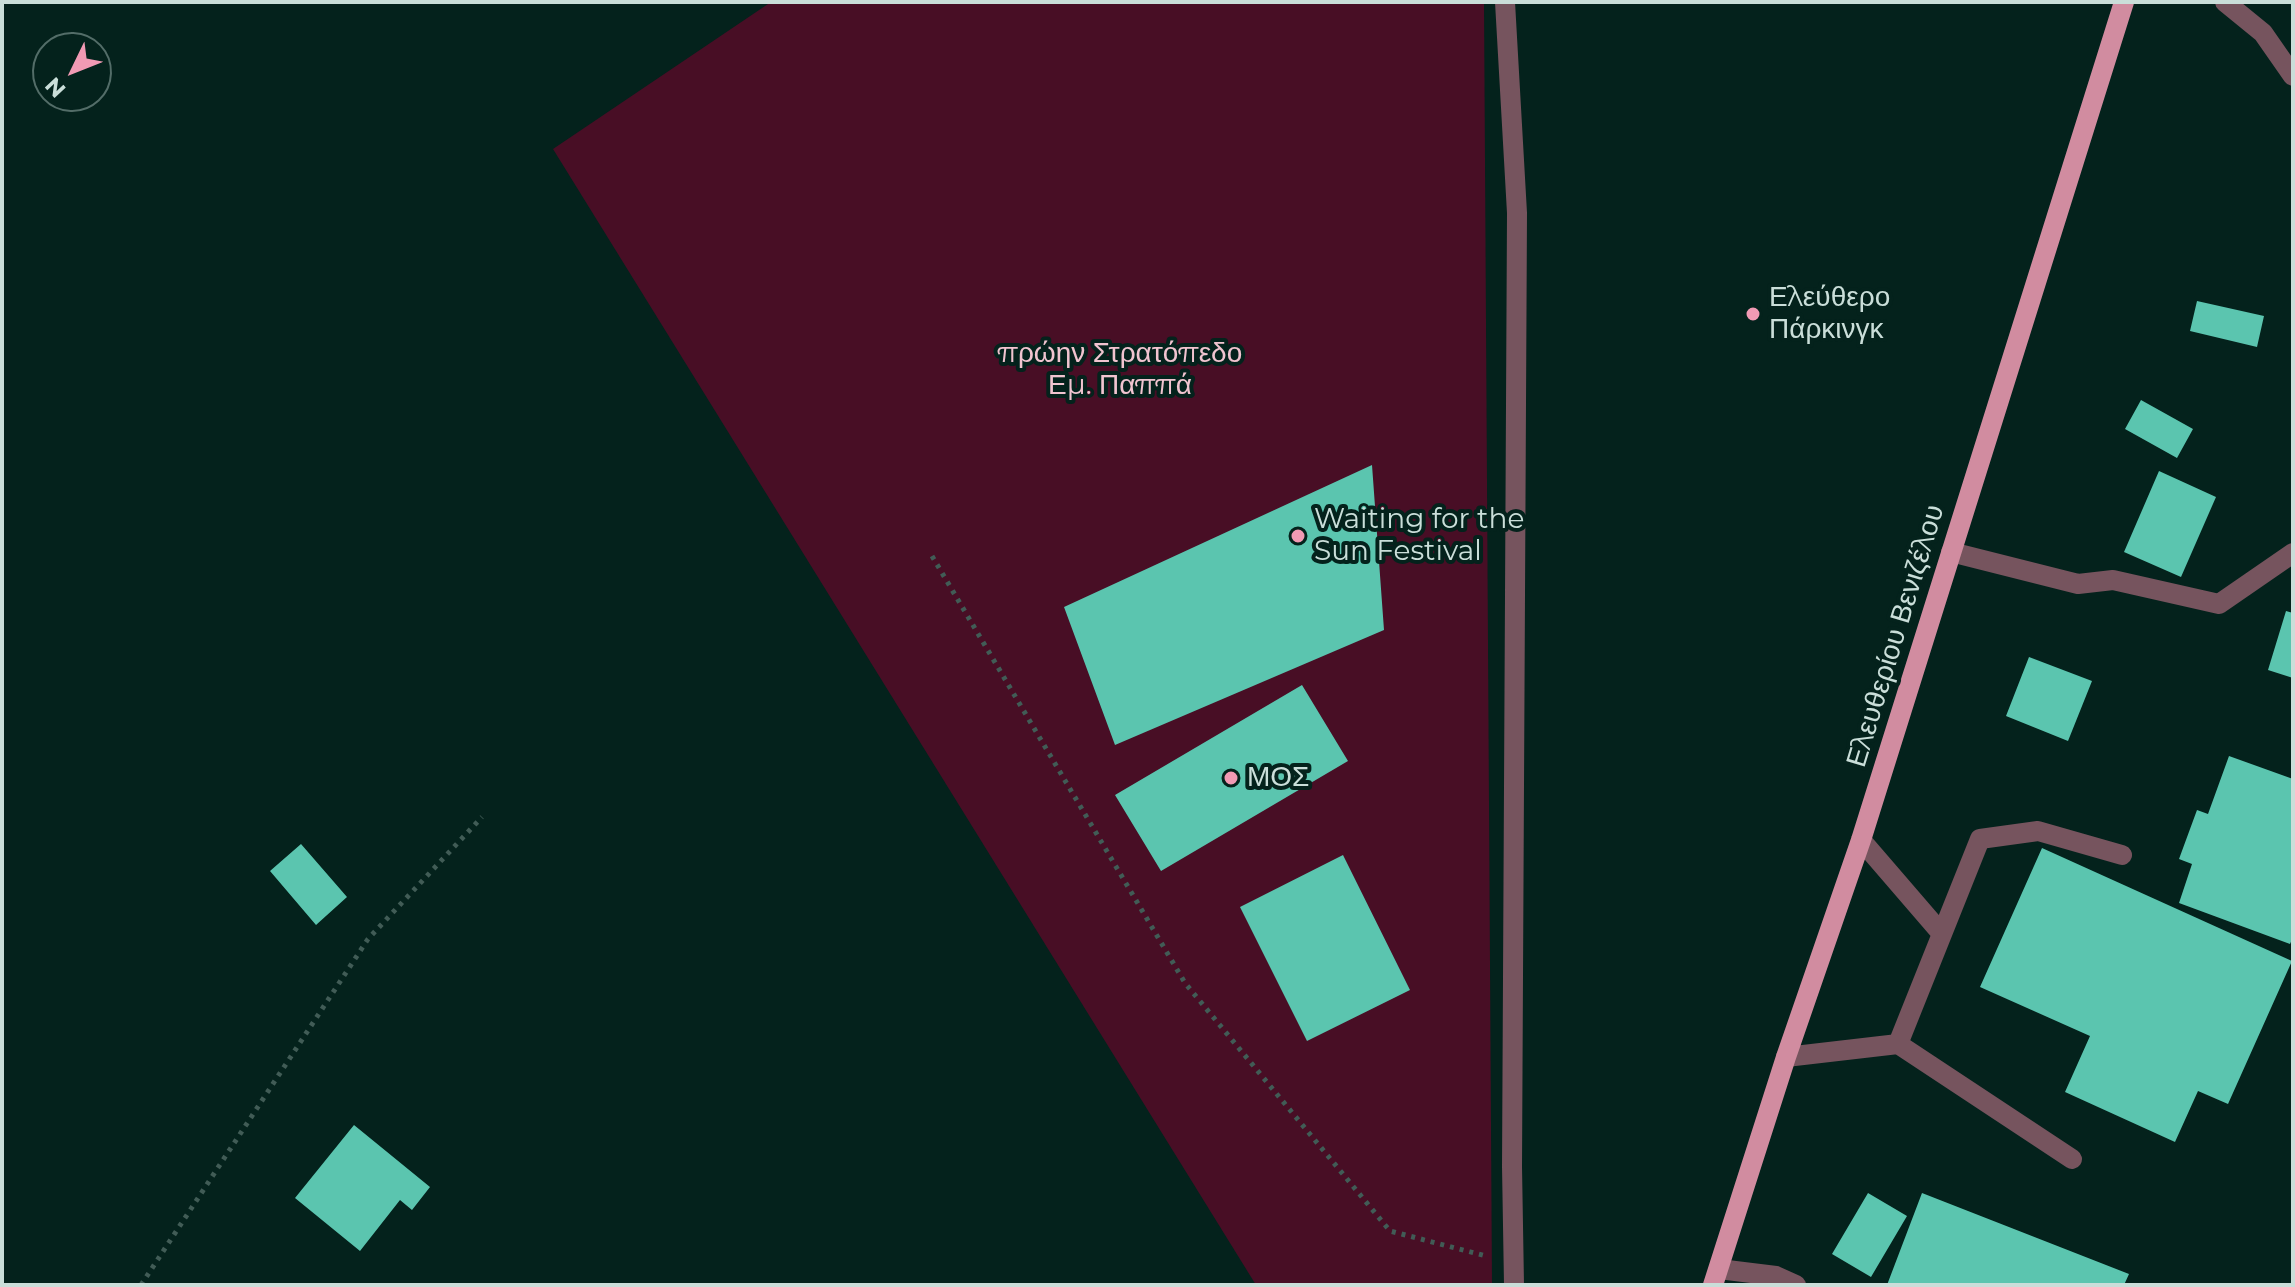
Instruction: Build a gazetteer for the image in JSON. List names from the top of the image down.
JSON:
{
  "streets": {
    "main road": ["Ελευθερίου Βενιζέλου"]
  },
  "parks": ["πρώην Στρατόπεδο Εμ. Παππά"],
  "places": ["Ελεύθερο Πάρκινγκ", "Waiting for the Sun Festival", "ΜΟΣ"],
  "north": "bottom left"
}
